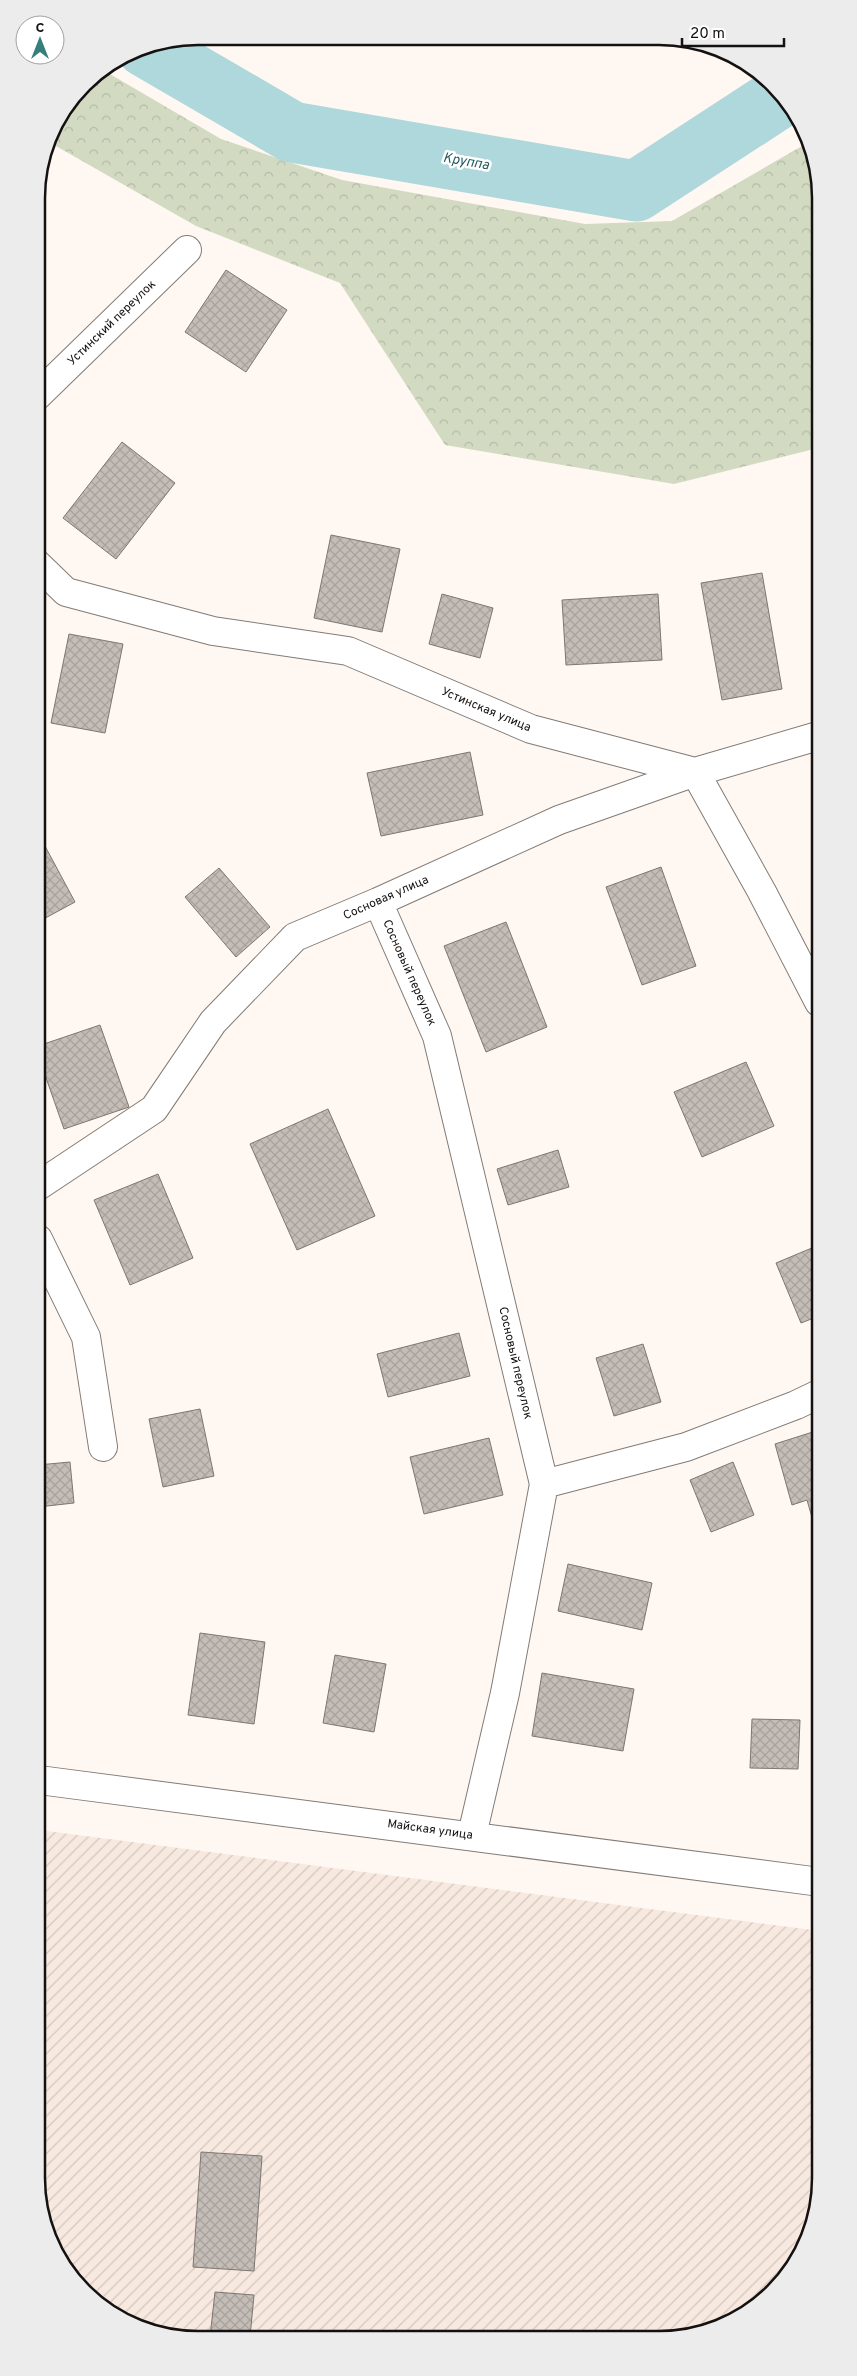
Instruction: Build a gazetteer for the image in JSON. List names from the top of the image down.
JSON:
{
  "streets": {
    "street": [
      "Устинский переулок",
      "Устинская улица",
      "Сосновая улица",
      "Сосновый переулок",
      "Майская улица"
    ]
  },
  "crossings": [
    ["Устинская улица", "Сосновая улица"],
    ["Сосновая улица", "Сосновый переулок"],
    ["Сосновый переулок", "Майская улица"]
  ],
  "water": ["Круппа"],
  "scale_bar": "20 m",
  "north": "top"
}
